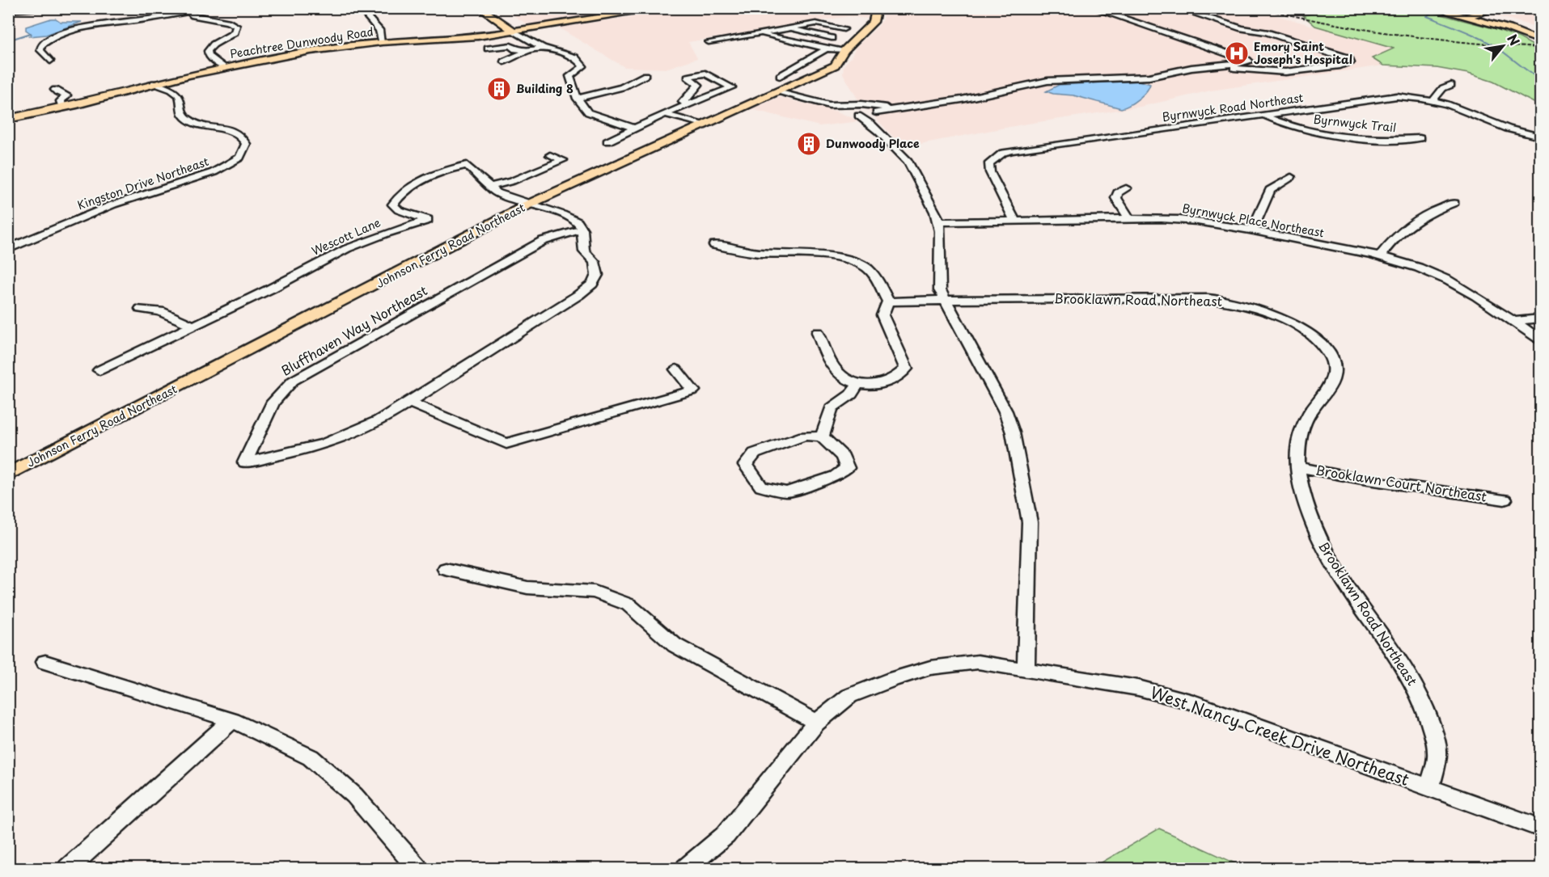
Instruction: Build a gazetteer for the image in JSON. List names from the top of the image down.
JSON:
{
  "streets": {
    "main road": ["Peachtree Dunwoody Road", "Johnson Ferry Road Northeast"],
    "street": [
      "Byrnwyck Road Northeast",
      "Byrnwyck Trail",
      "Kingston Drive Northeast",
      "Byrnwyck Place Northeast",
      "Wescott Lane",
      "Brooklawn Road Northeast",
      "Bluffhaven Way Northeast",
      "Brooklawn Court Northeast",
      "West Nancy Creek Drive Northeast"
    ]
  },
  "crossings": [
    ["Peachtree Dunwoody Road", "Kingston Drive Northeast"],
    ["Byrnwyck Road Northeast", "Byrnwyck Trail"],
    ["Byrnwyck Road Northeast", "Byrnwyck Place Northeast"],
    ["Wescott Lane", "Johnson Ferry Road Northeast"],
    ["Brooklawn Road Northeast", "Brooklawn Court Northeast"],
    ["Brooklawn Road Northeast", "West Nancy Creek Drive Northeast"]
  ],
  "places": {
    "hospital": ["Emory Saint Joseph's Hospital"],
    "building": ["Building 8", "Dunwoody Place"]
  },
  "north": "top right"
}
